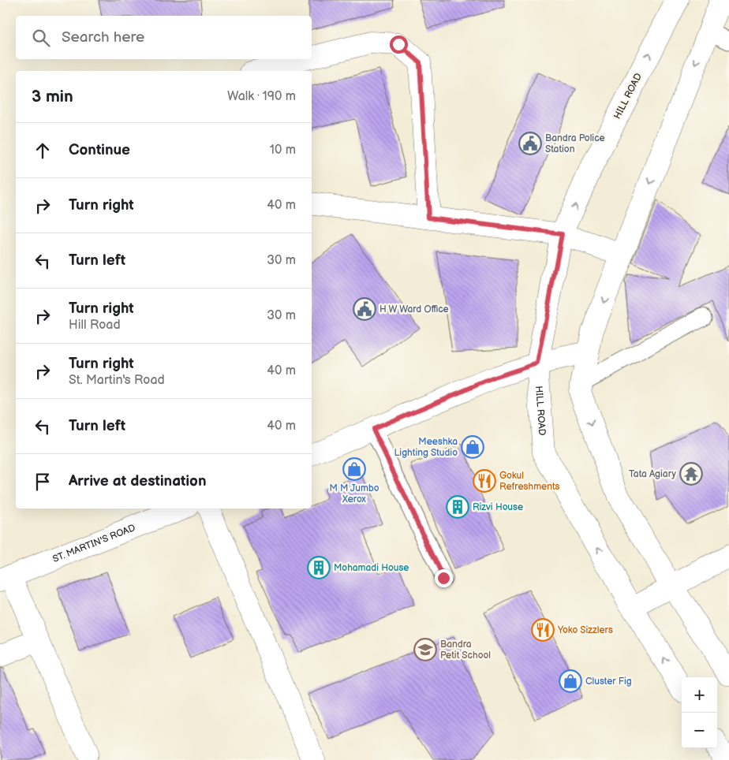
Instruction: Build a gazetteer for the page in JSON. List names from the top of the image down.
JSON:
{
  "streets": {
    "street": ["HILL ROAD", "ST. MARTIN'S ROAD"]
  },
  "places": {
    "public building": ["Bandra Police Station", "H W Ward Office"],
    "shop": ["Meeshka Lighting Studio", "M M Jumbo Xerox", "Cluster Fig"],
    "temple": ["Tata Agiary"],
    "restaurant": ["Gokul Refreshments", "Yoko Sizzlers"],
    "building": ["Rizvi House", "Mohamadi House"],
    "school or university": ["Bandra Petit School"]
  },
  "page": {
    "search": "Search here",
    "heading": ["3 min", "Walk · 190 m"],
    "list": [
      ["Continue", "10 m"],
      ["Turn right", "40 m"],
      ["Turn left", "30 m"],
      ["Turn right", "Hill Road", "30 m"],
      ["Turn right", "St. Martin's Road", "40 m"],
      ["Turn left", "40 m"],
      "Arrive at destination"
    ],
    "map_buttons": ["+", "−"]
  }
}
